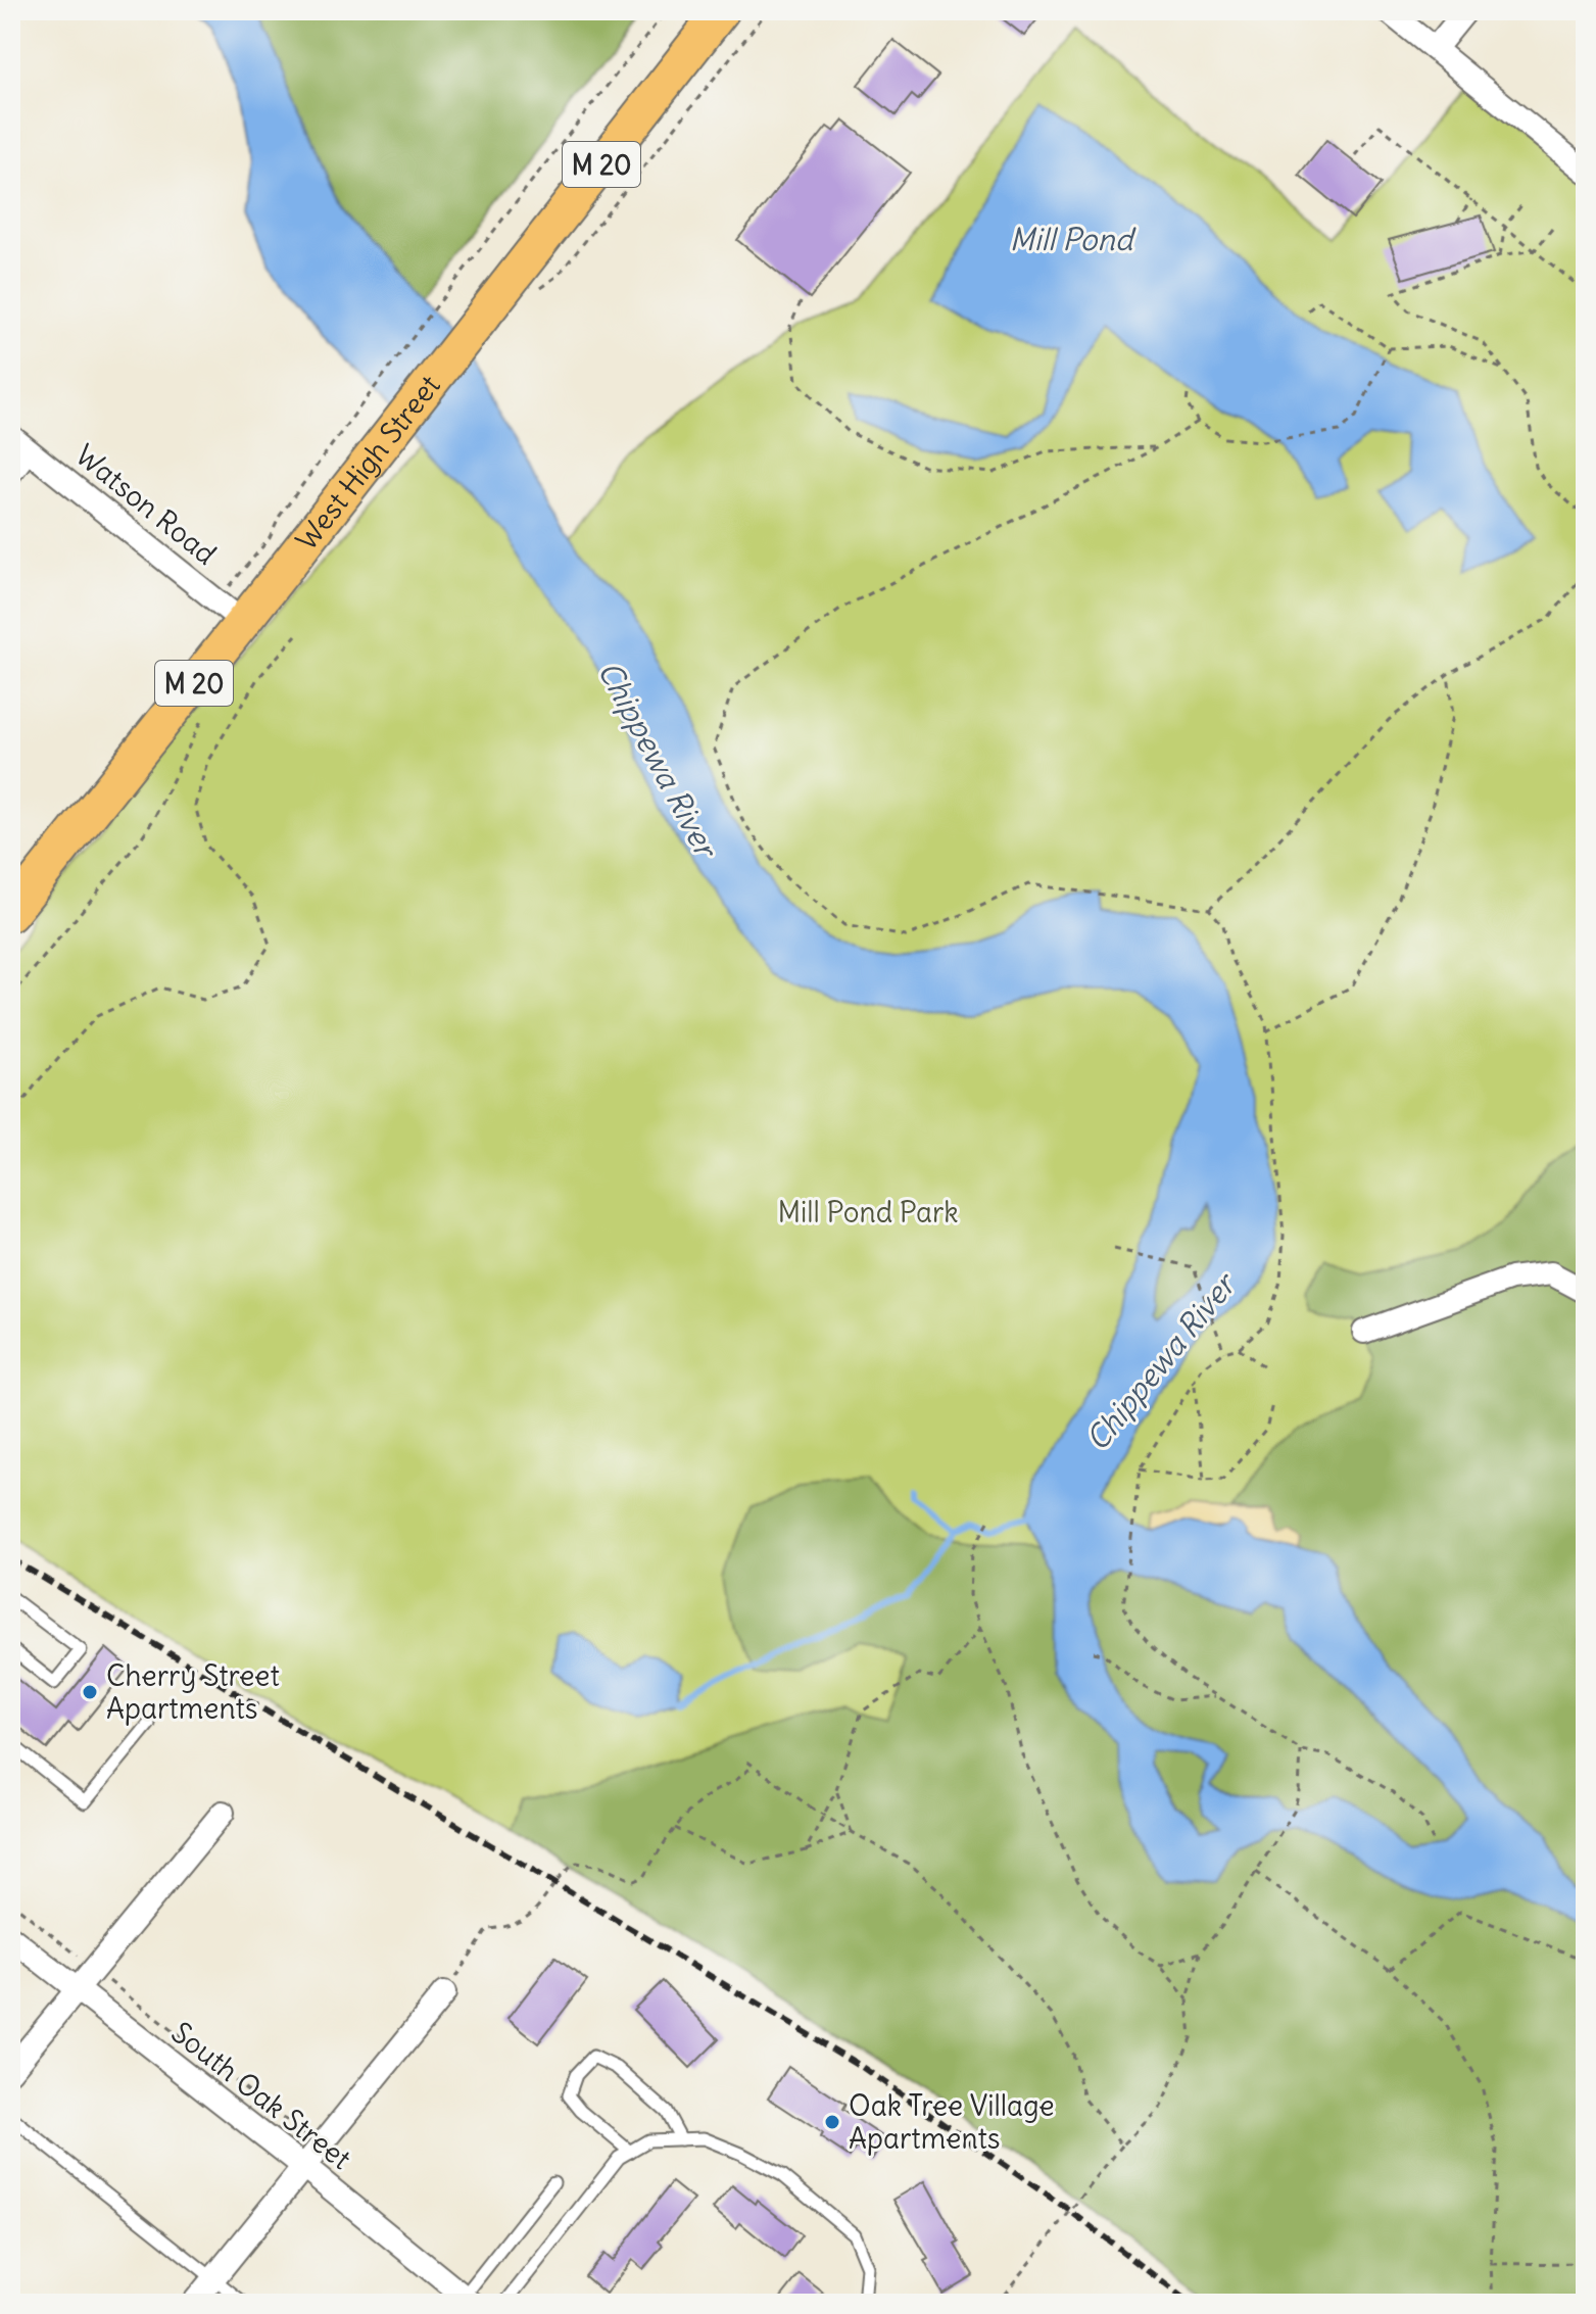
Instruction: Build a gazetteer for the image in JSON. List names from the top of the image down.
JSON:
{
  "streets": {
    "main road": ["M 20", "West High Street"],
    "street": ["Watson Road", "South Oak Street"]
  },
  "crossings": [
    ["West High Street", "Watson Road"]
  ],
  "water": ["Mill Pond", "Chippewa River"],
  "parks": ["Mill Pond Park"],
  "places": ["Cherry Street Apartments", "Oak Tree Village Apartments"]
}
